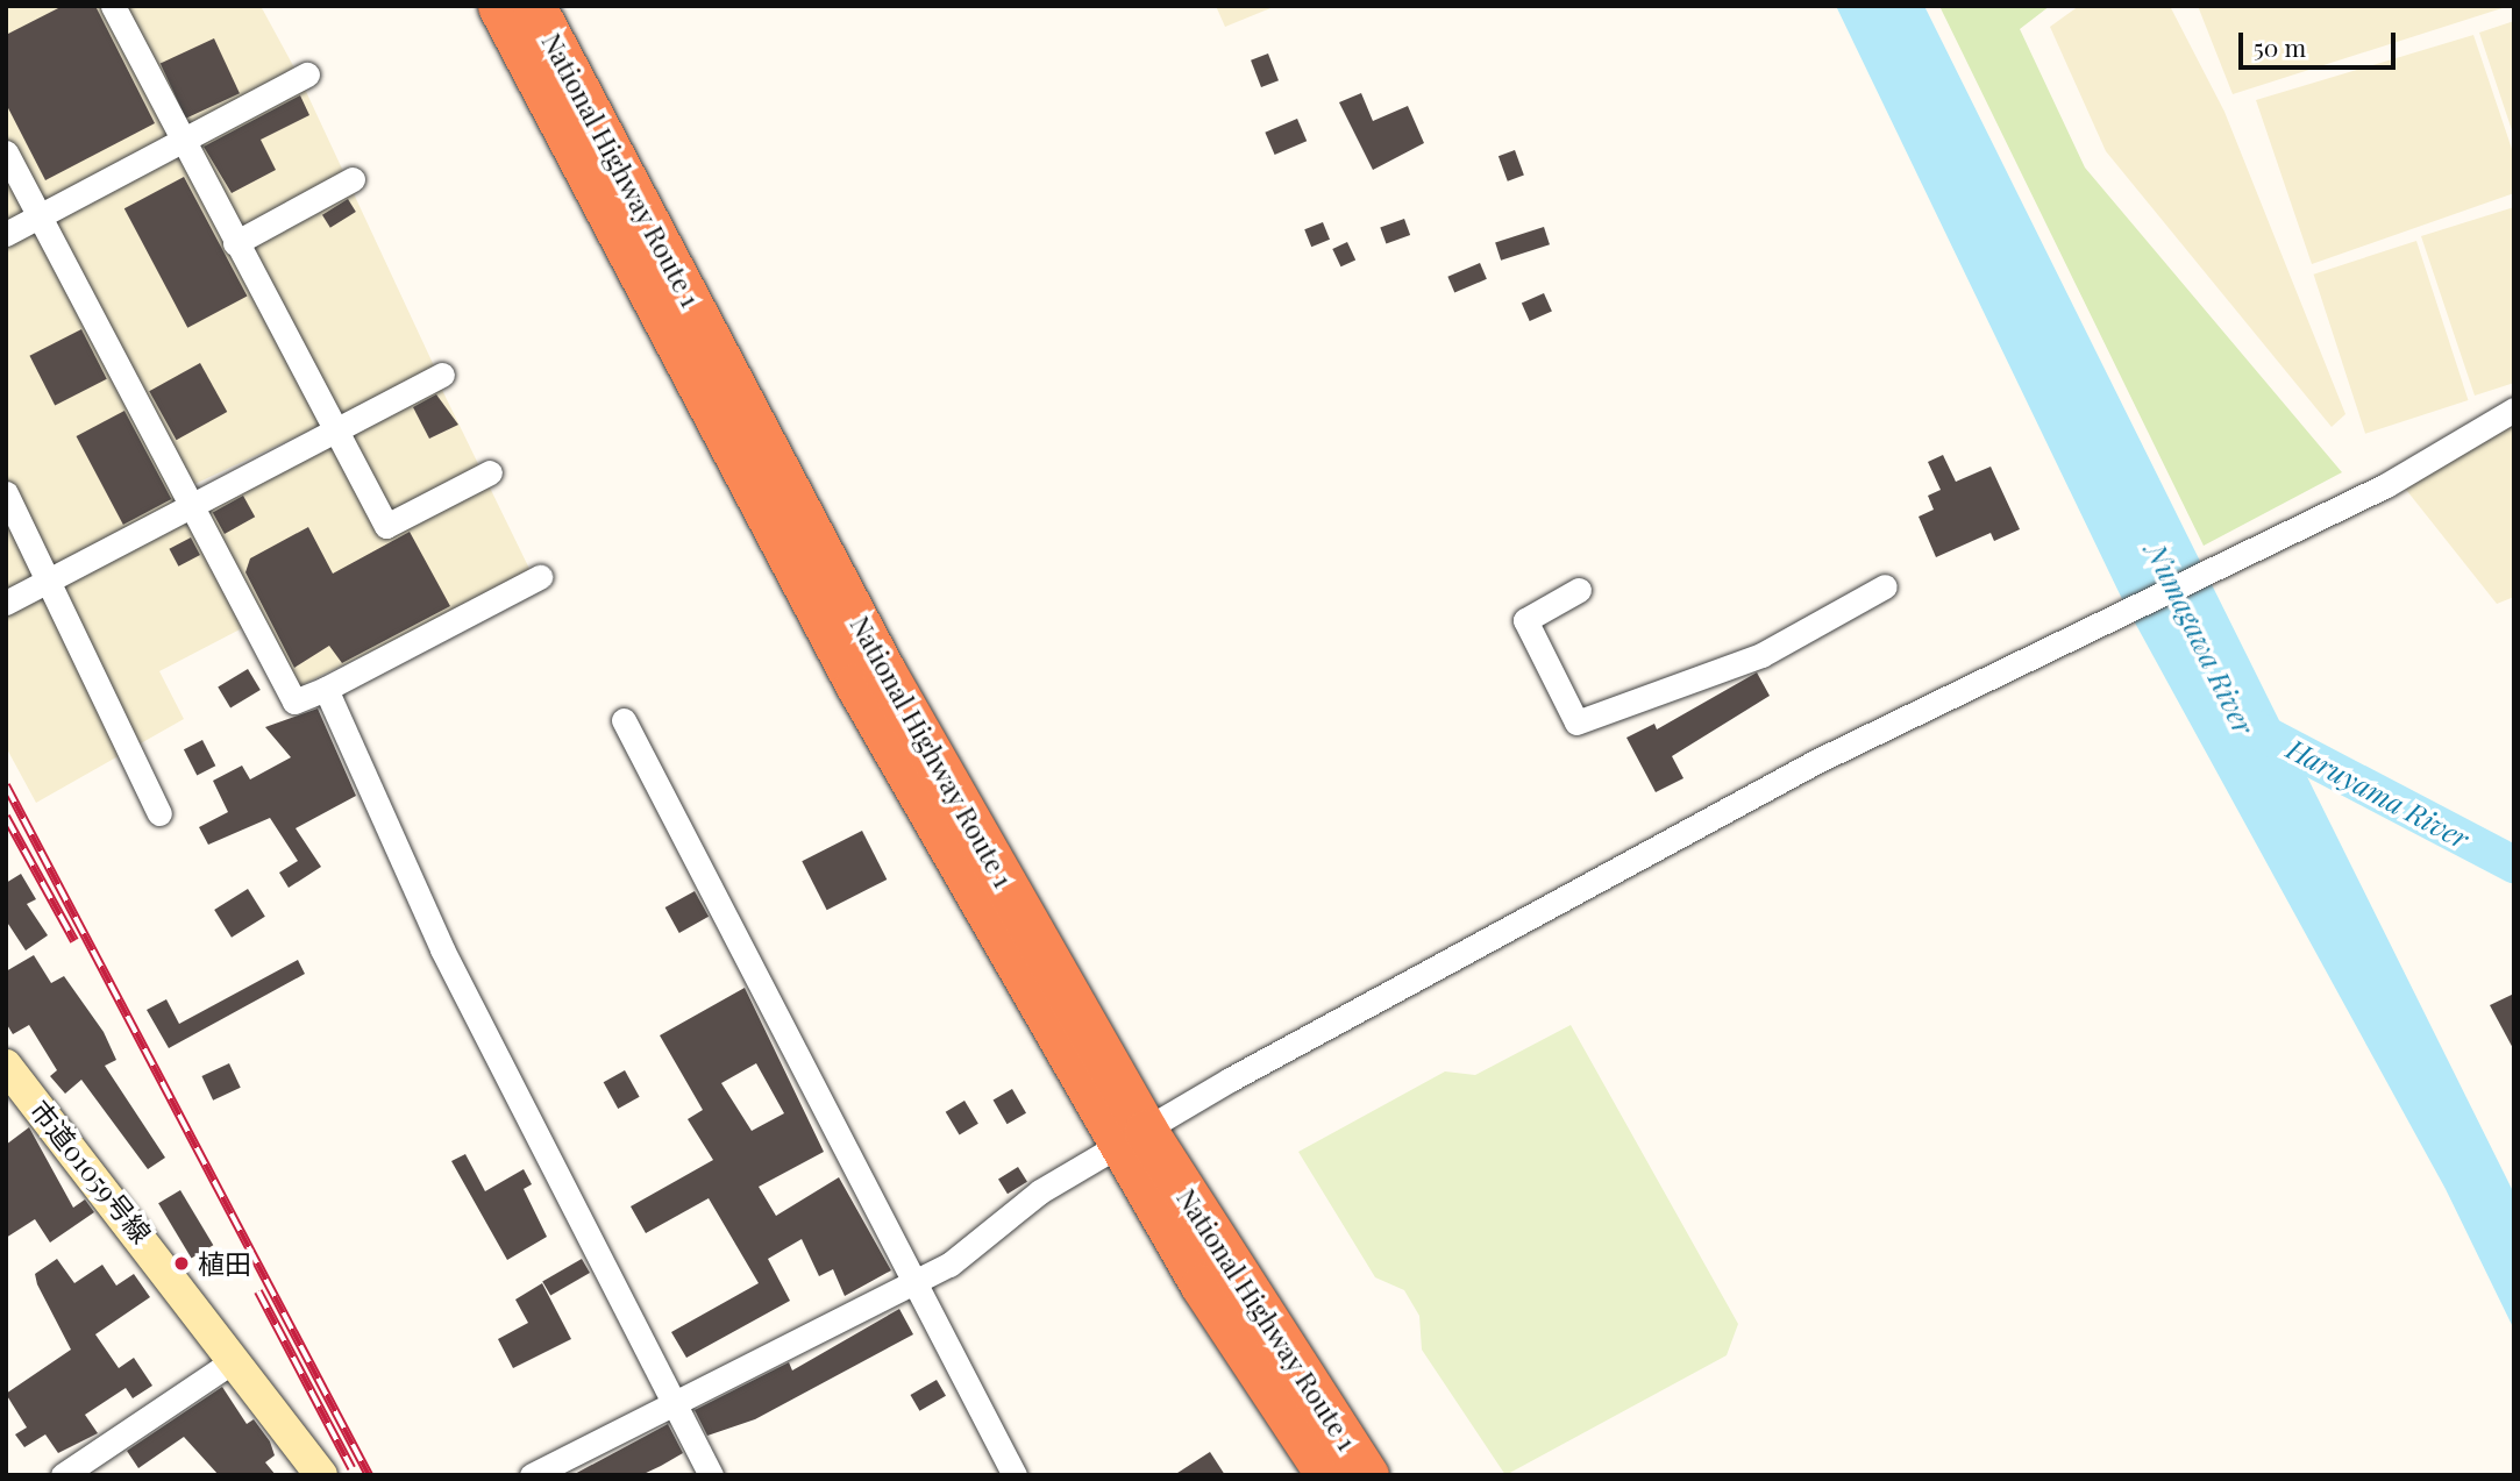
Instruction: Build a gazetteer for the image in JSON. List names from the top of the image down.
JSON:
{
  "streets": {
    "highway": ["National Highway Route 1"],
    "street": ["市道01059号線"]
  },
  "water": ["Numagawa River", "Haruyama River"],
  "places": ["植田"],
  "scale_bar": "50 m"
}
